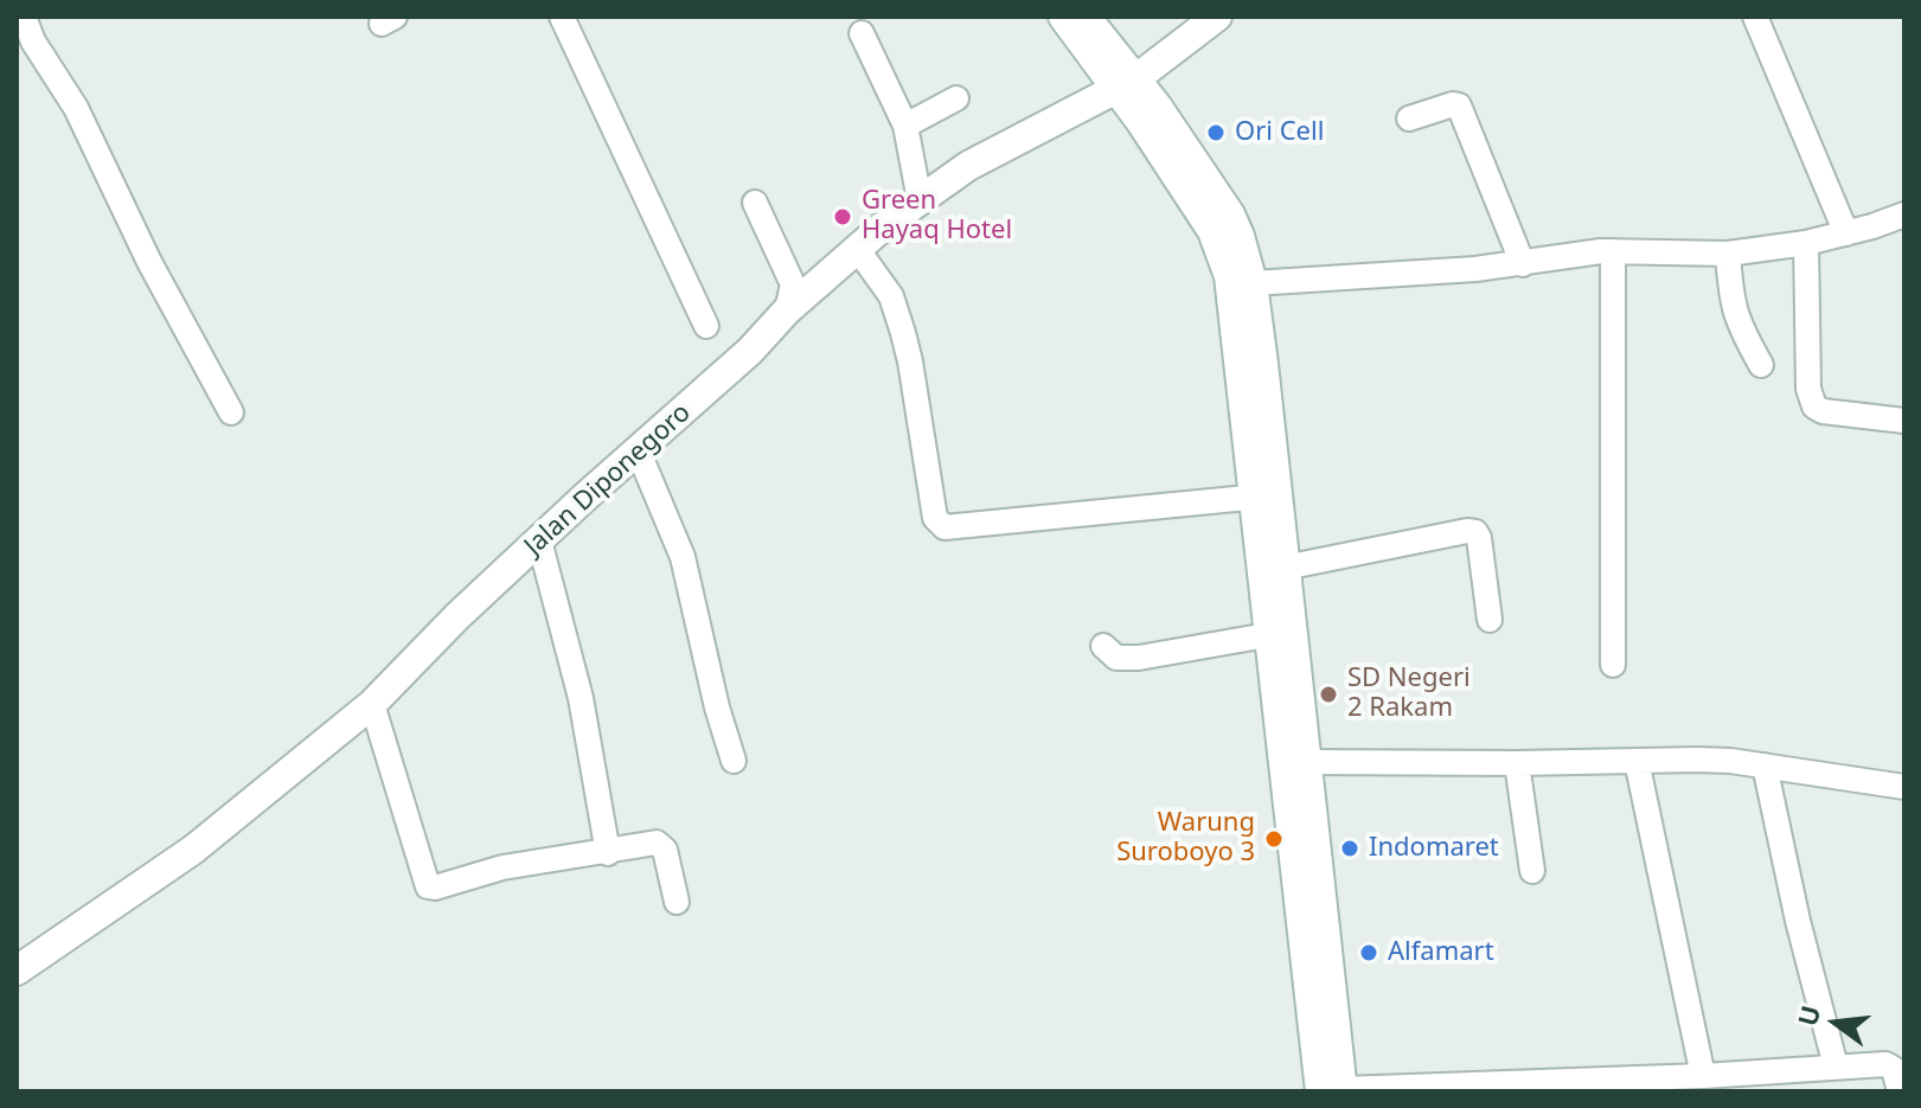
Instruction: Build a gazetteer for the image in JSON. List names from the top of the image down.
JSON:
{
  "streets": {
    "main road": ["Jalan Diponegoro"]
  },
  "places": [
    "Ori Cell",
    "Green Hayaq Hotel",
    "SD Negeri 2 Rakam",
    "Warung Suroboyo 3",
    "Indomaret",
    "Alfamart"
  ],
  "north": "left"
}
